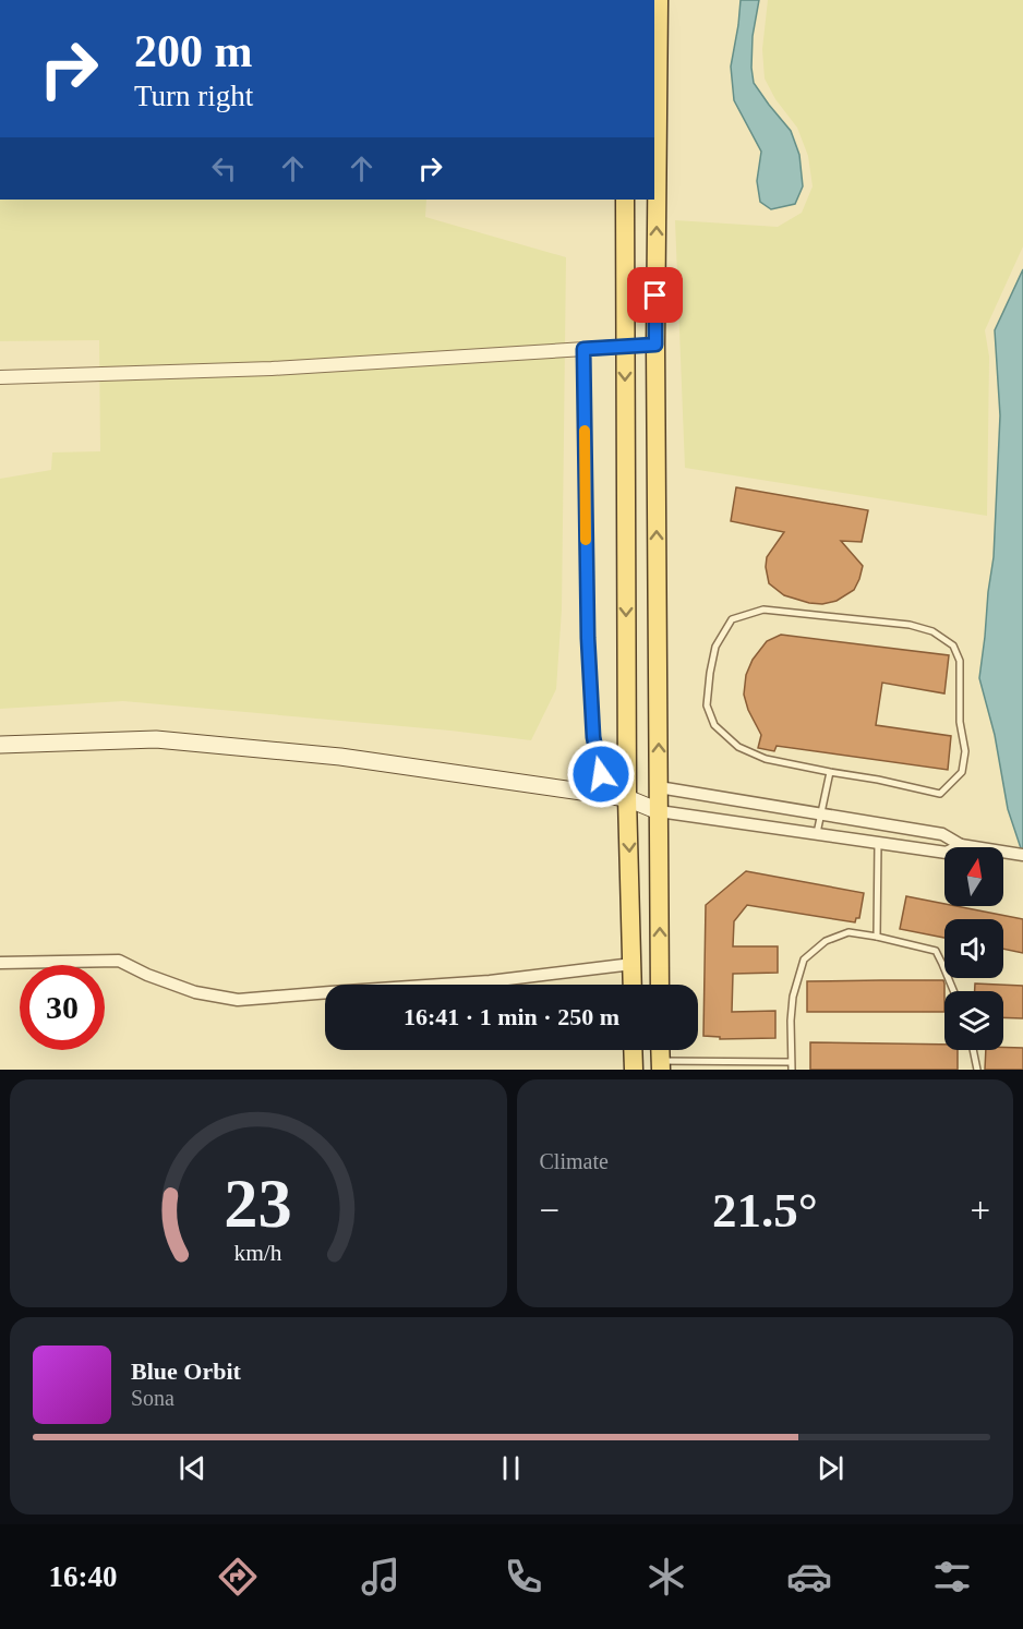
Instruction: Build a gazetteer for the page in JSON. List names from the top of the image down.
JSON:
{
  "north": "top",
  "page": {
    "turn": ["200 m", "Turn right"],
    "limit": "30",
    "trip": "16:41 · 1 min · 250 m",
    "tile": "Climate",
    "heat": ["−", "21.5°", "+"],
    "song": ["Blue Orbit", "Sona"],
    "tabs": "16:40",
    "gauge": ["23", "km/h"]
  }
}
